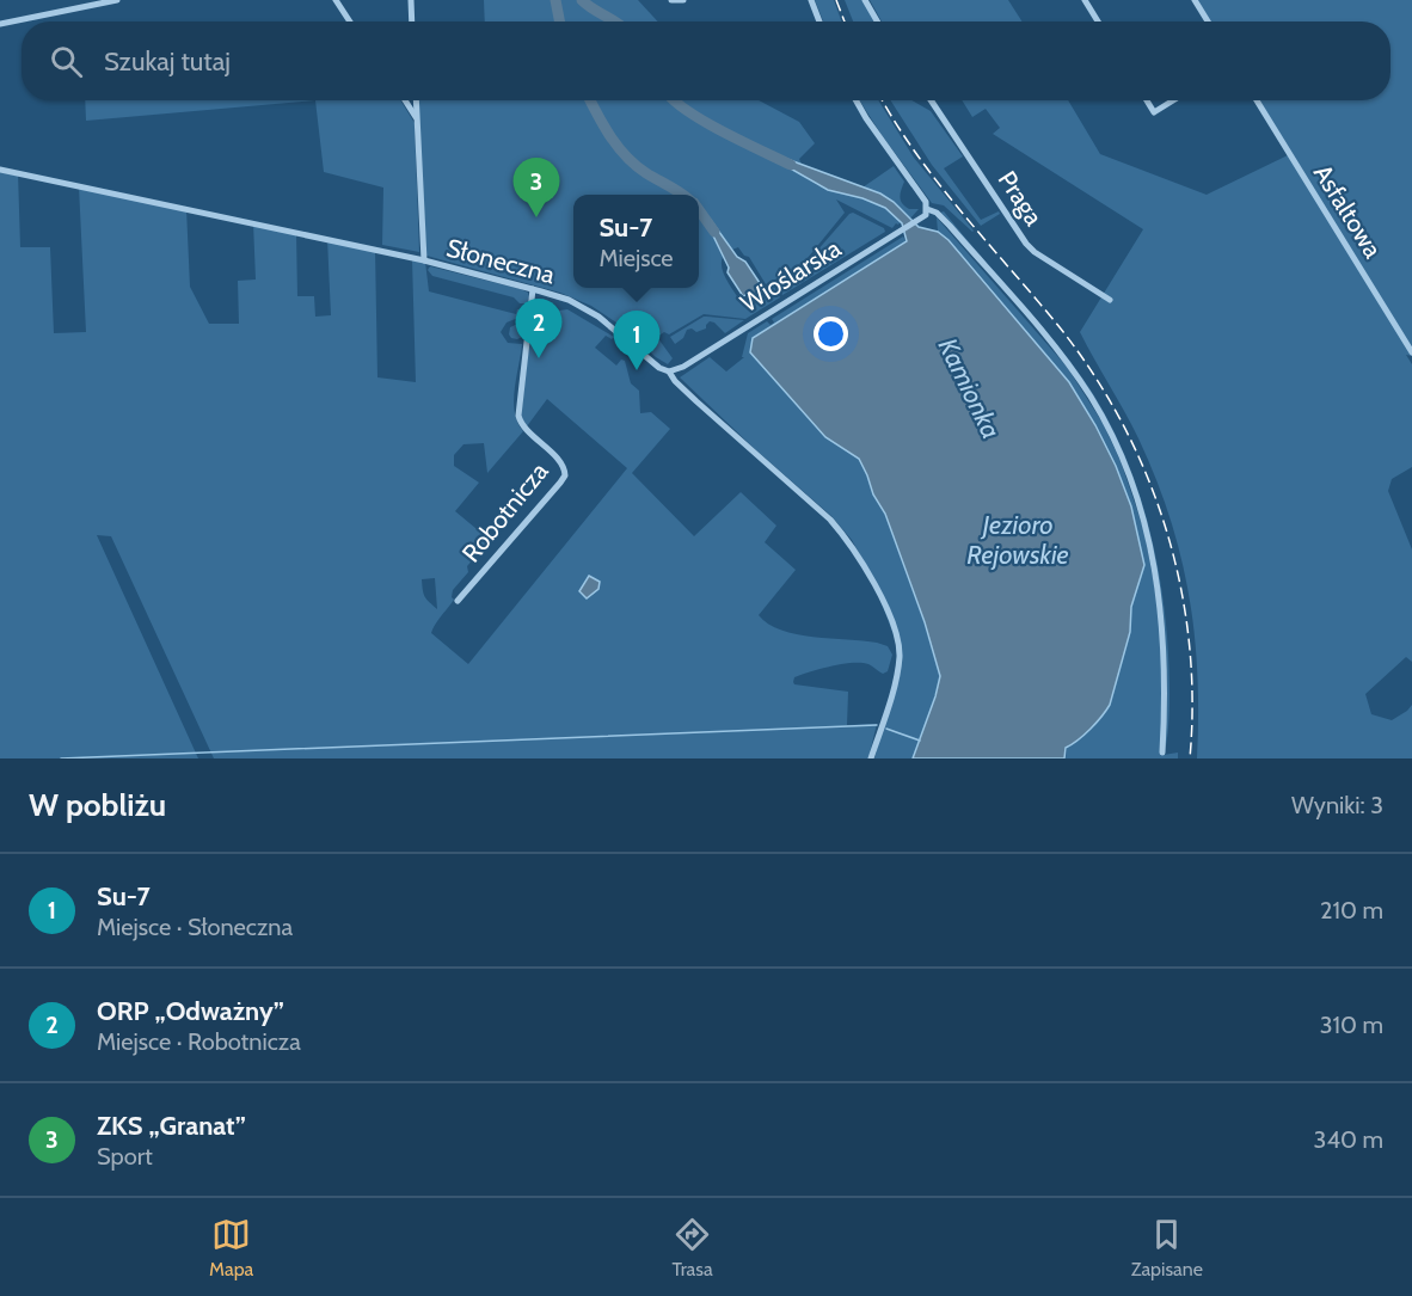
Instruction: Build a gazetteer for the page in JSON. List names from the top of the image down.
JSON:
{
  "streets": {
    "street": [
      "Praga",
      "Asfaltowa",
      "Słoneczna",
      "Wioślarska",
      "Robotnicza"
    ]
  },
  "crossings": [
    ["Słoneczna", "Wioślarska"],
    ["Słoneczna", "Robotnicza"]
  ],
  "water": ["Kamionka", "Jezioro Rejowskie"],
  "page": {
    "search": "Szukaj tutaj",
    "pins": ["3", "2", "1"],
    "popup": ["Su-7", "Miejsce"],
    "heading": ["W pobliżu", "Wyniki: 3"],
    "list": [
      {
        "mark": "1",
        "name": "Su-7",
        "note": "Miejsce · Słoneczna",
        "value": "210 m"
      },
      {
        "mark": "2",
        "name": "ORP „Odważny”",
        "note": "Miejsce · Robotnicza",
        "value": "310 m"
      },
      {
        "mark": "3",
        "name": "ZKS „Granat”",
        "note": "Sport",
        "value": "340 m"
      }
    ],
    "nav": ["Mapa", "Trasa", "Zapisane"]
  }
}
